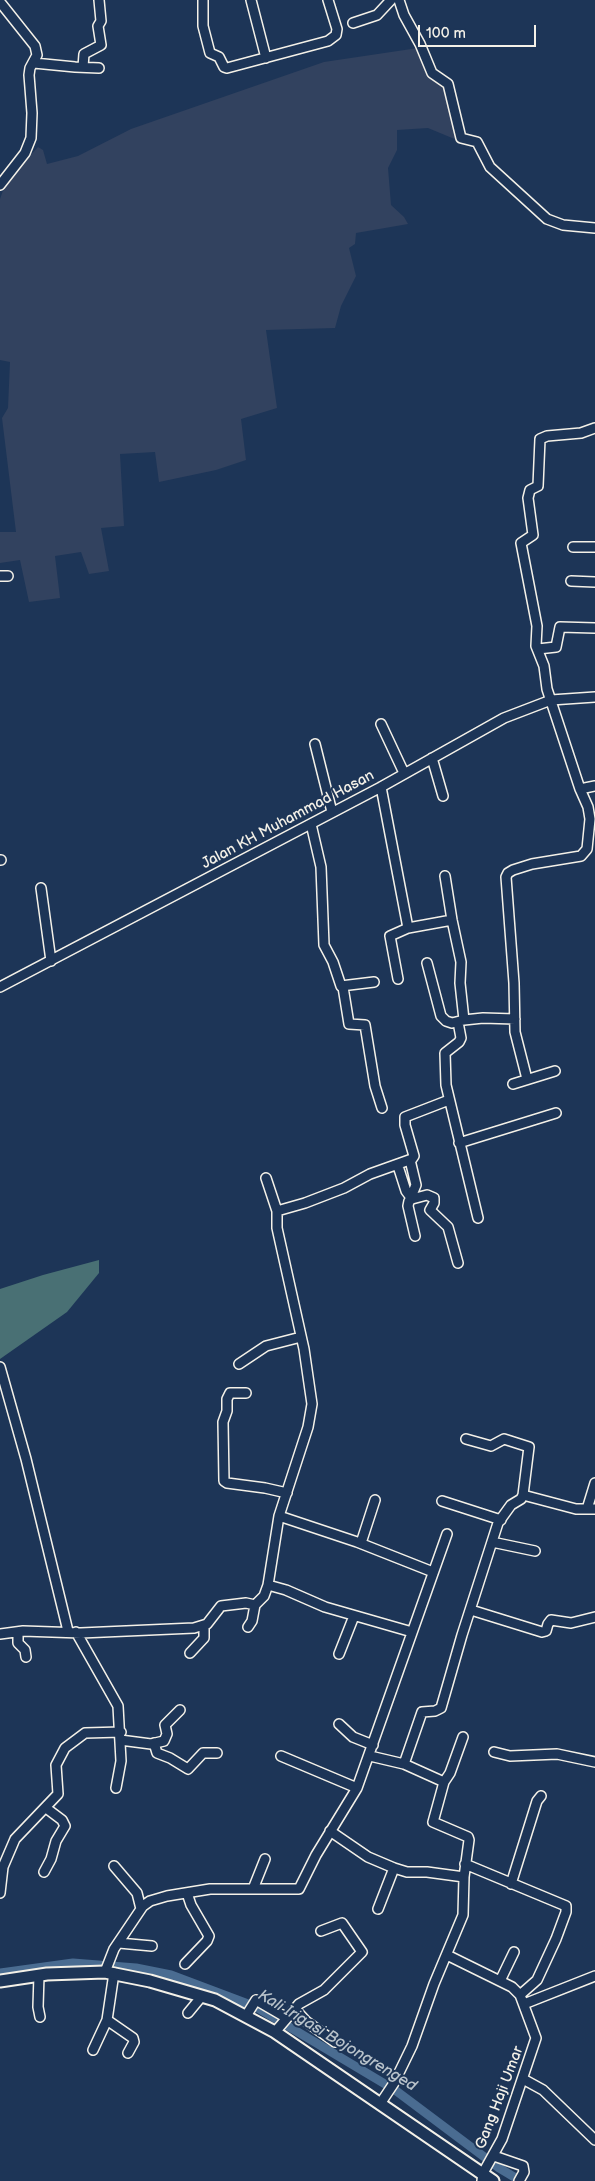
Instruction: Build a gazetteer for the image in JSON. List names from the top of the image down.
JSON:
{
  "streets": {
    "street": ["Jalan KH Muhammad Hasan", "Gang Haji Umar"]
  },
  "water": ["Kali Irigasi Bojongrenged"],
  "scale_bar": "100 m"
}
